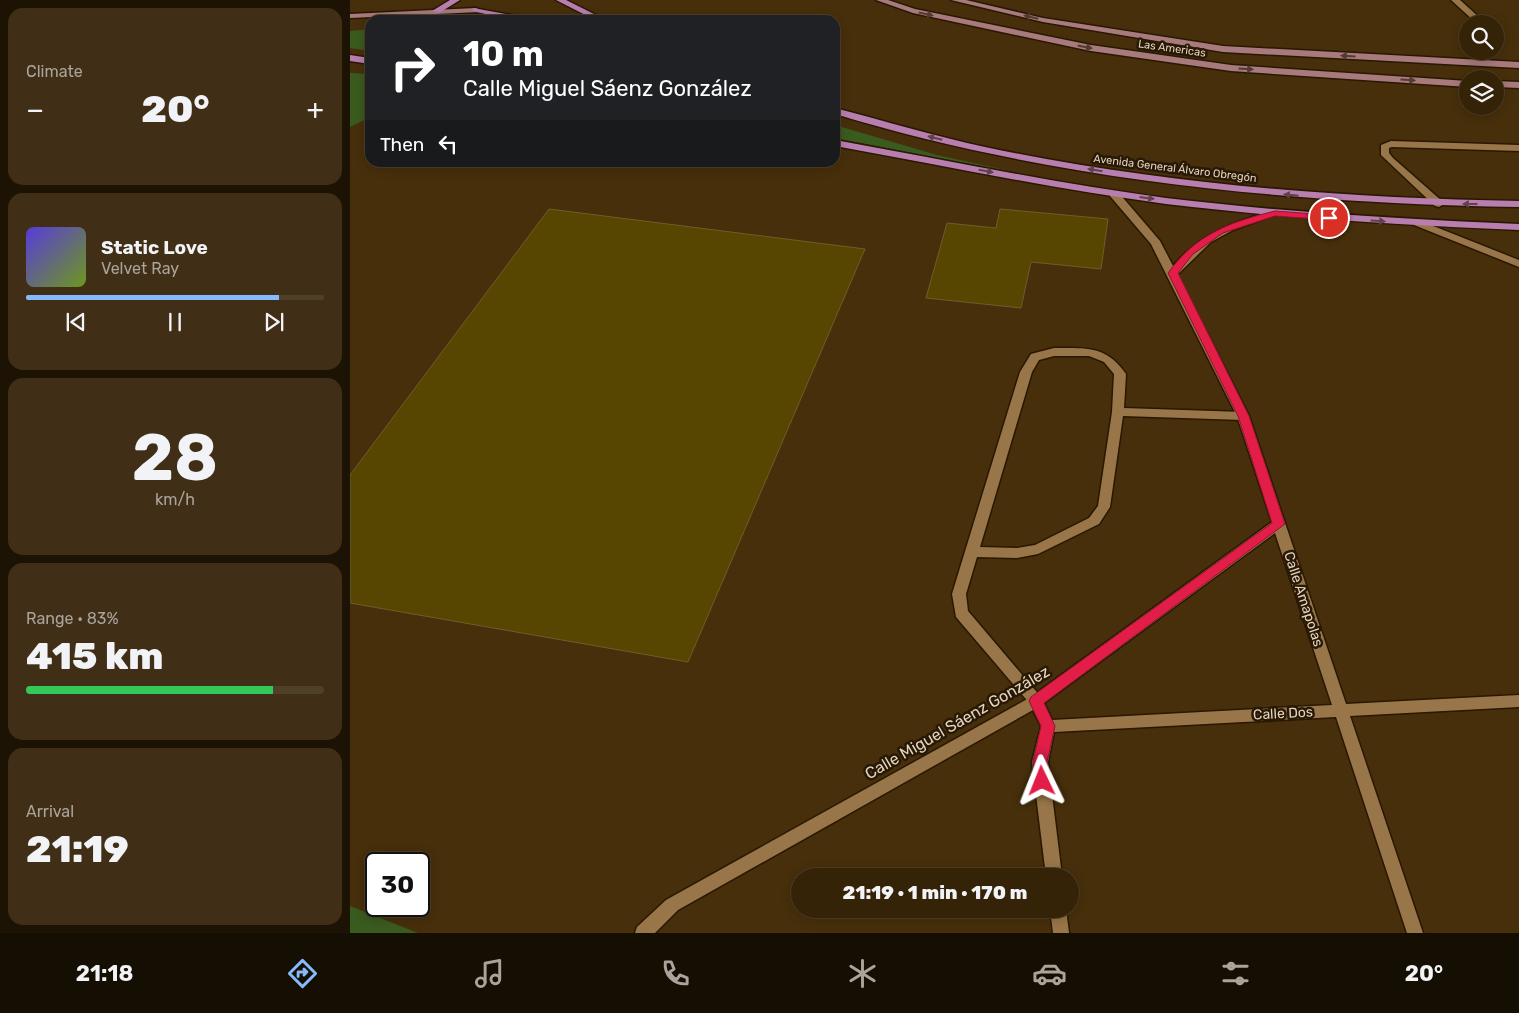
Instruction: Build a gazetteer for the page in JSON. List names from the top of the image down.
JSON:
{
  "streets": {
    "main road": ["Las Americas", "Avenida General Álvaro Obregón"],
    "street": ["Calle Amapolas", "Calle Dos", "Calle Miguel Sáenz González"]
  },
  "crossings": [
    ["Calle Amapolas", "Calle Dos"],
    ["Calle Amapolas", "Calle Miguel Sáenz González"]
  ],
  "page": {
    "tile": [
      "Climate",
      ["28", "km/h"],
      ["Range · 83%", "415 km"],
      ["Arrival", "21:19"]
    ],
    "turn": ["10 m", "Calle Miguel Sáenz González"],
    "heat": ["−", "20°", "+"],
    "then": "Then",
    "song": ["Static Love", "Velvet Ray"],
    "limit": "30",
    "trip": "21:19 · 1 min · 170 m",
    "tabs": ["21:18", "20°"]
  }
}
